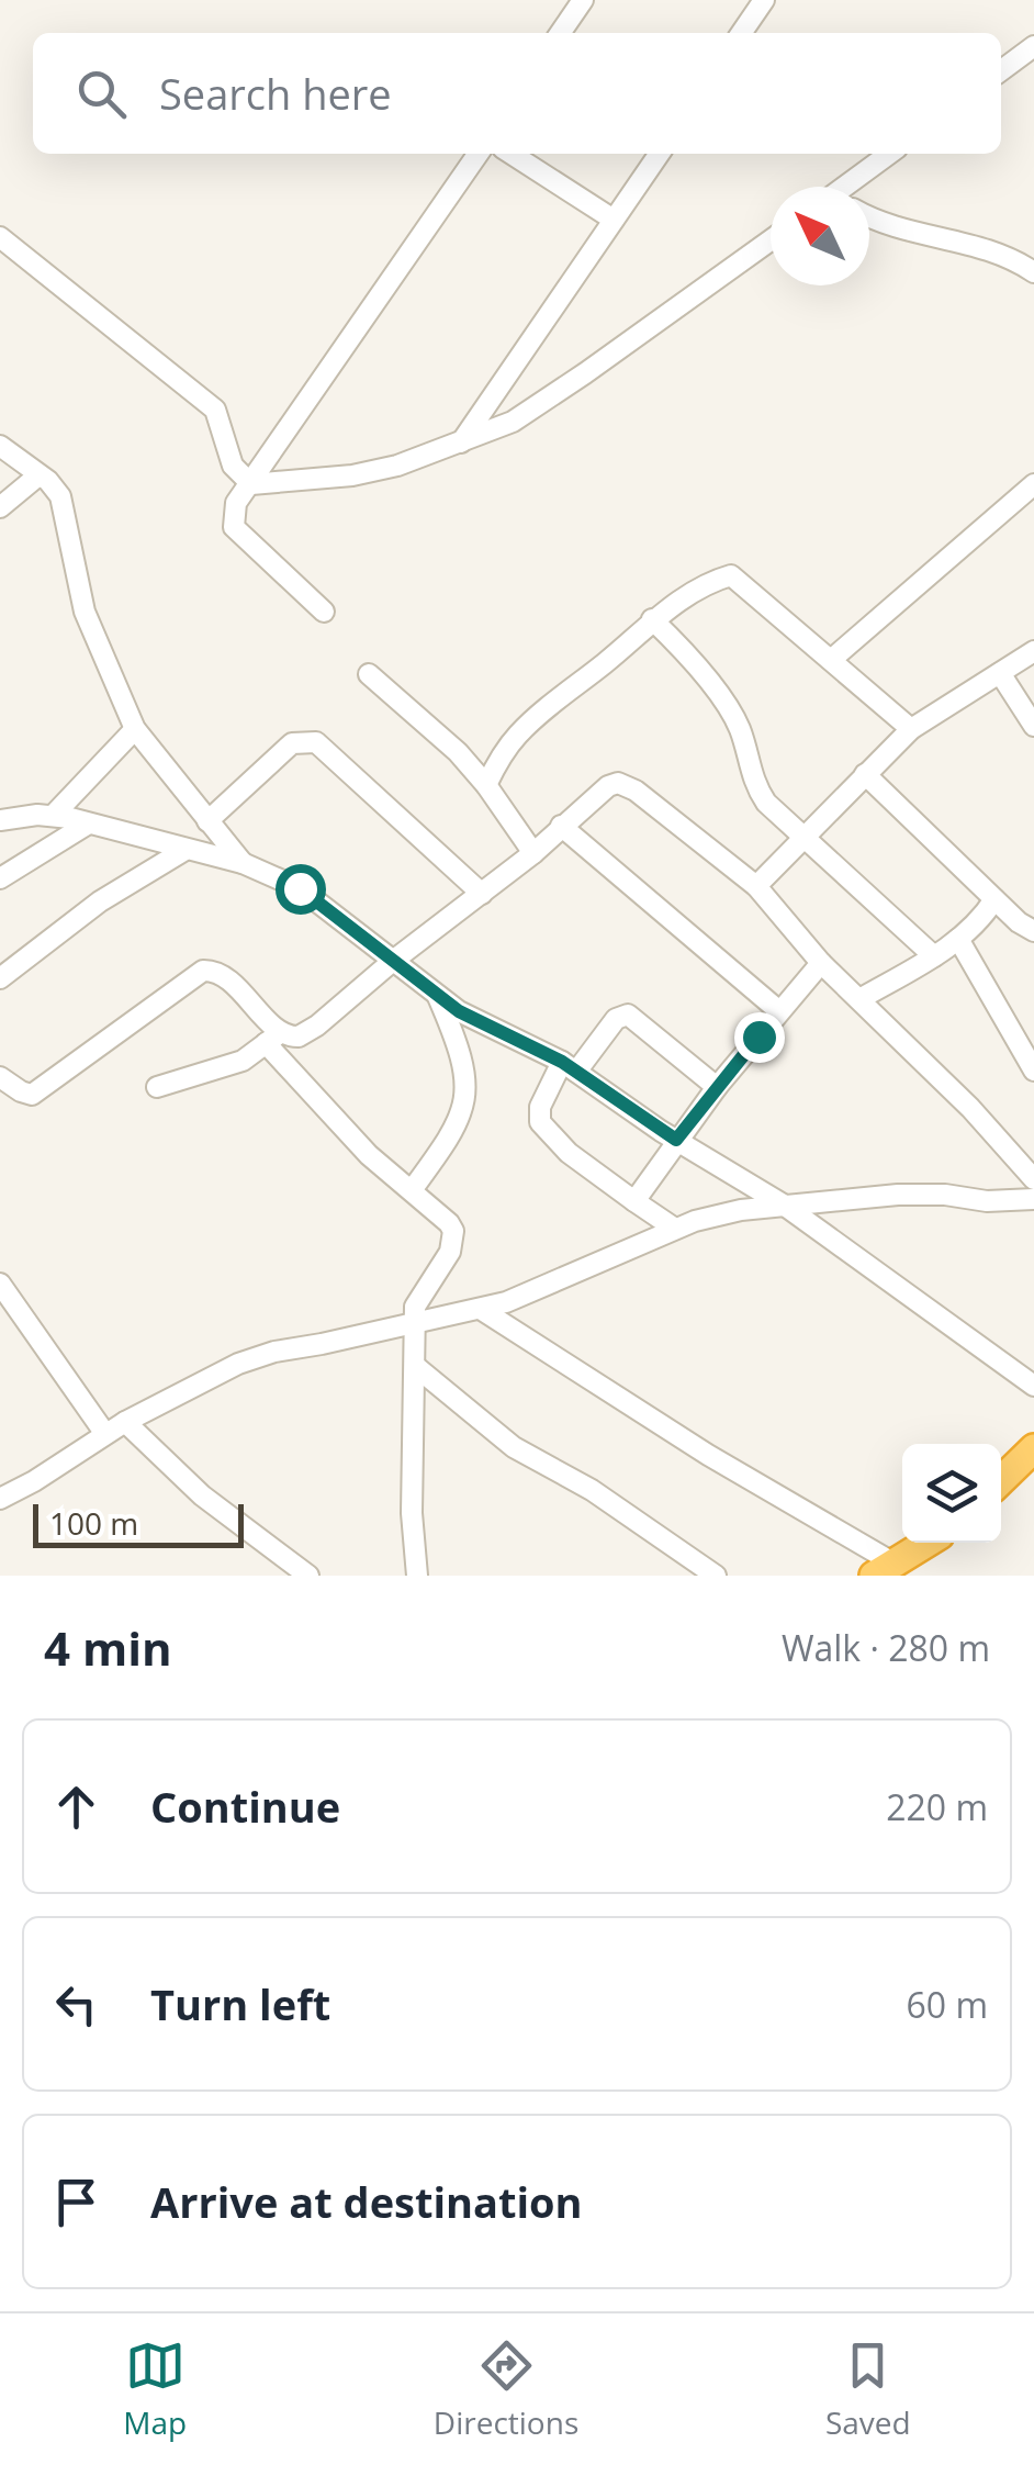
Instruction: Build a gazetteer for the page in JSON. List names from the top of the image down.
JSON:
{
  "scale_bar": "100 m",
  "north": "top left",
  "page": {
    "search": "Search here",
    "scale": "100 m",
    "heading": ["4 min", "Walk · 280 m"],
    "list": [
      ["Continue", "220 m"],
      ["Turn left", "60 m"],
      "Arrive at destination"
    ],
    "nav": ["Map", "Directions", "Saved"]
  }
}
